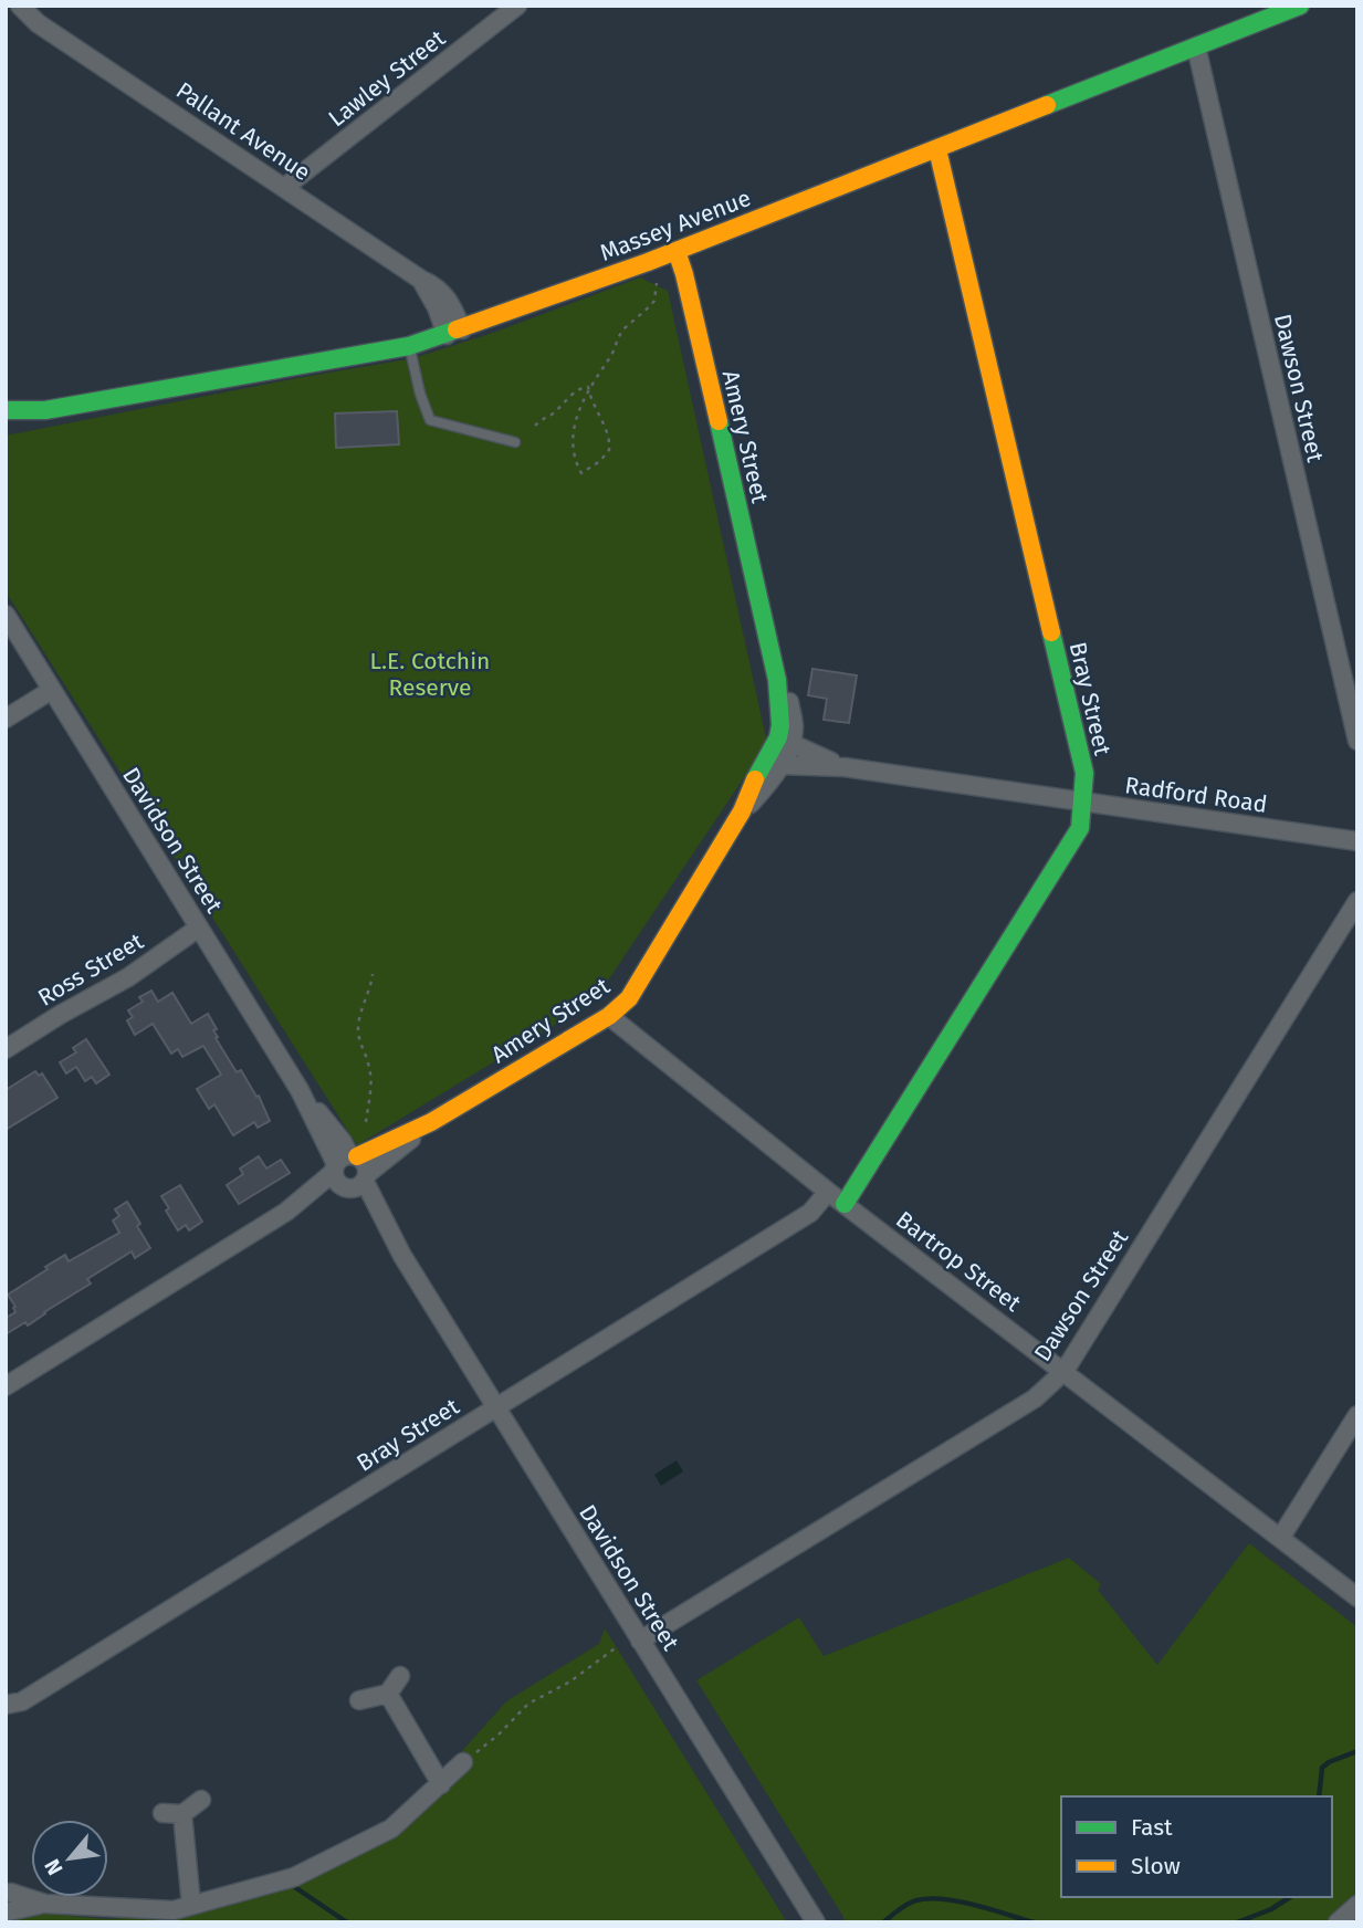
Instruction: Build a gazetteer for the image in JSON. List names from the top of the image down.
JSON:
{
  "streets": {
    "street": [
      "Lawley Street",
      "Pallant Avenue",
      "Massey Avenue",
      "Dawson Street",
      "Amery Street",
      "Bray Street",
      "Radford Road",
      "Davidson Street",
      "Ross Street",
      "Bartrop Street"
    ]
  },
  "crossings": [
    ["Lawley Street", "Pallant Avenue"],
    ["Pallant Avenue", "Massey Avenue"],
    ["Massey Avenue", "Dawson Street"],
    ["Massey Avenue", "Amery Street"],
    ["Massey Avenue", "Bray Street"],
    ["Dawson Street", "Davidson Street"],
    ["Dawson Street", "Bartrop Street"],
    ["Amery Street", "Radford Road"],
    ["Amery Street", "Davidson Street"],
    ["Amery Street", "Bartrop Street"],
    ["Bray Street", "Radford Road"],
    ["Bray Street", "Davidson Street"],
    ["Bray Street", "Bartrop Street"],
    ["Davidson Street", "Ross Street"]
  ],
  "parks": ["L.E. Cotchin Reserve"],
  "legend": ["Fast", "Slow"],
  "north": "bottom left"
}
